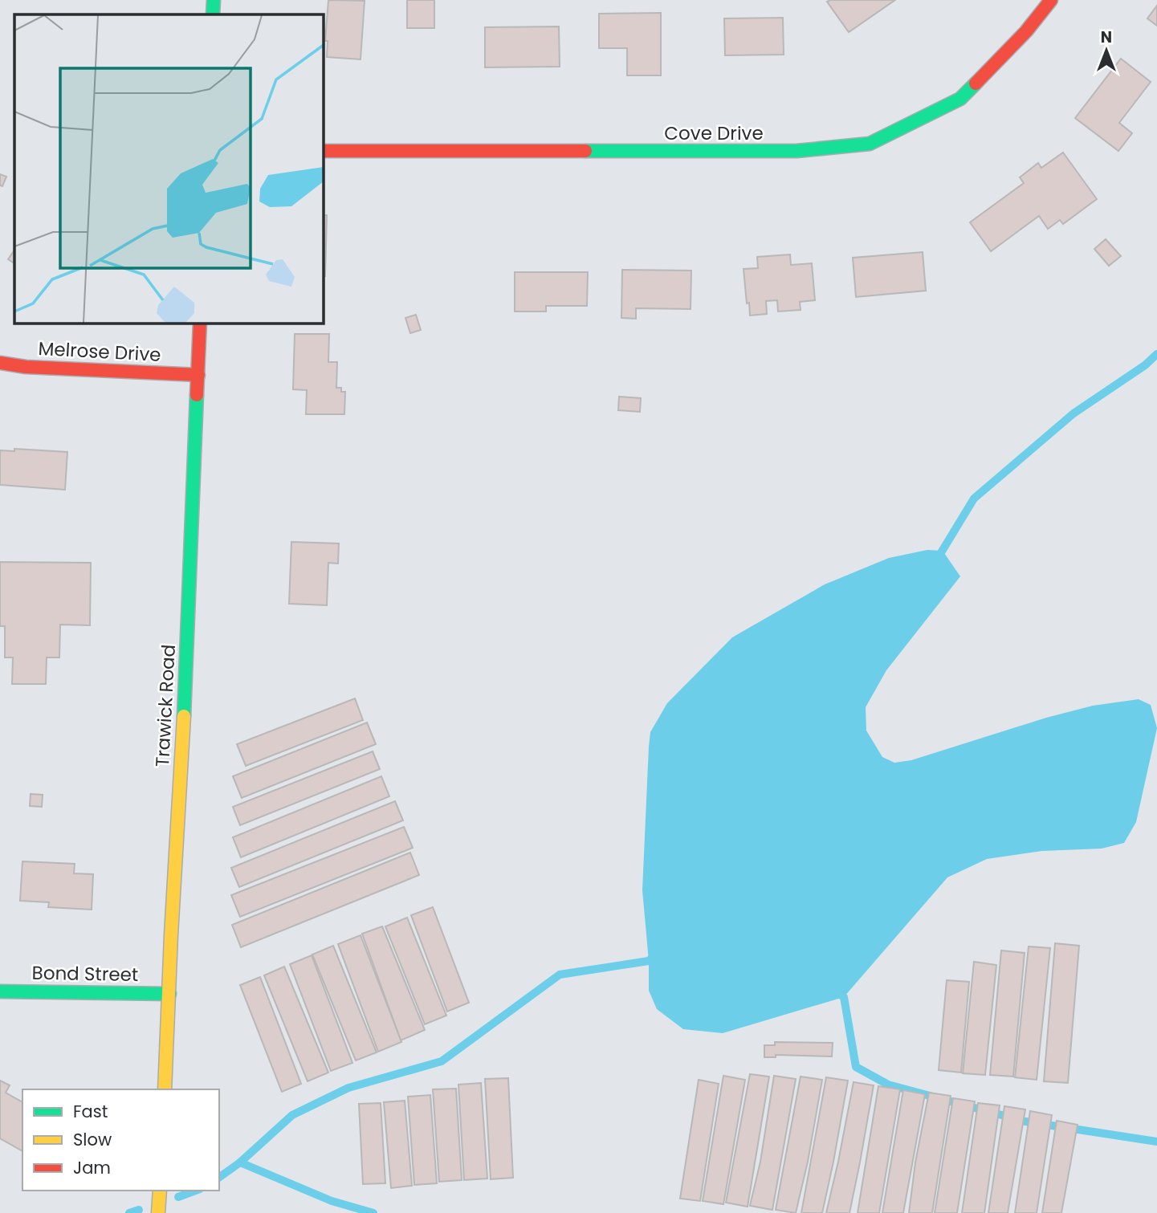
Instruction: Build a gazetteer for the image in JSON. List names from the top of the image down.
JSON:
{
  "streets": {
    "street": [
      "Cove Drive",
      "Melrose Drive",
      "Trawick Road",
      "Bond Street"
    ]
  },
  "crossings": [
    ["Melrose Drive", "Trawick Road"],
    ["Trawick Road", "Bond Street"]
  ],
  "legend": ["Fast", "Slow", "Jam"],
  "north": "top"
}
